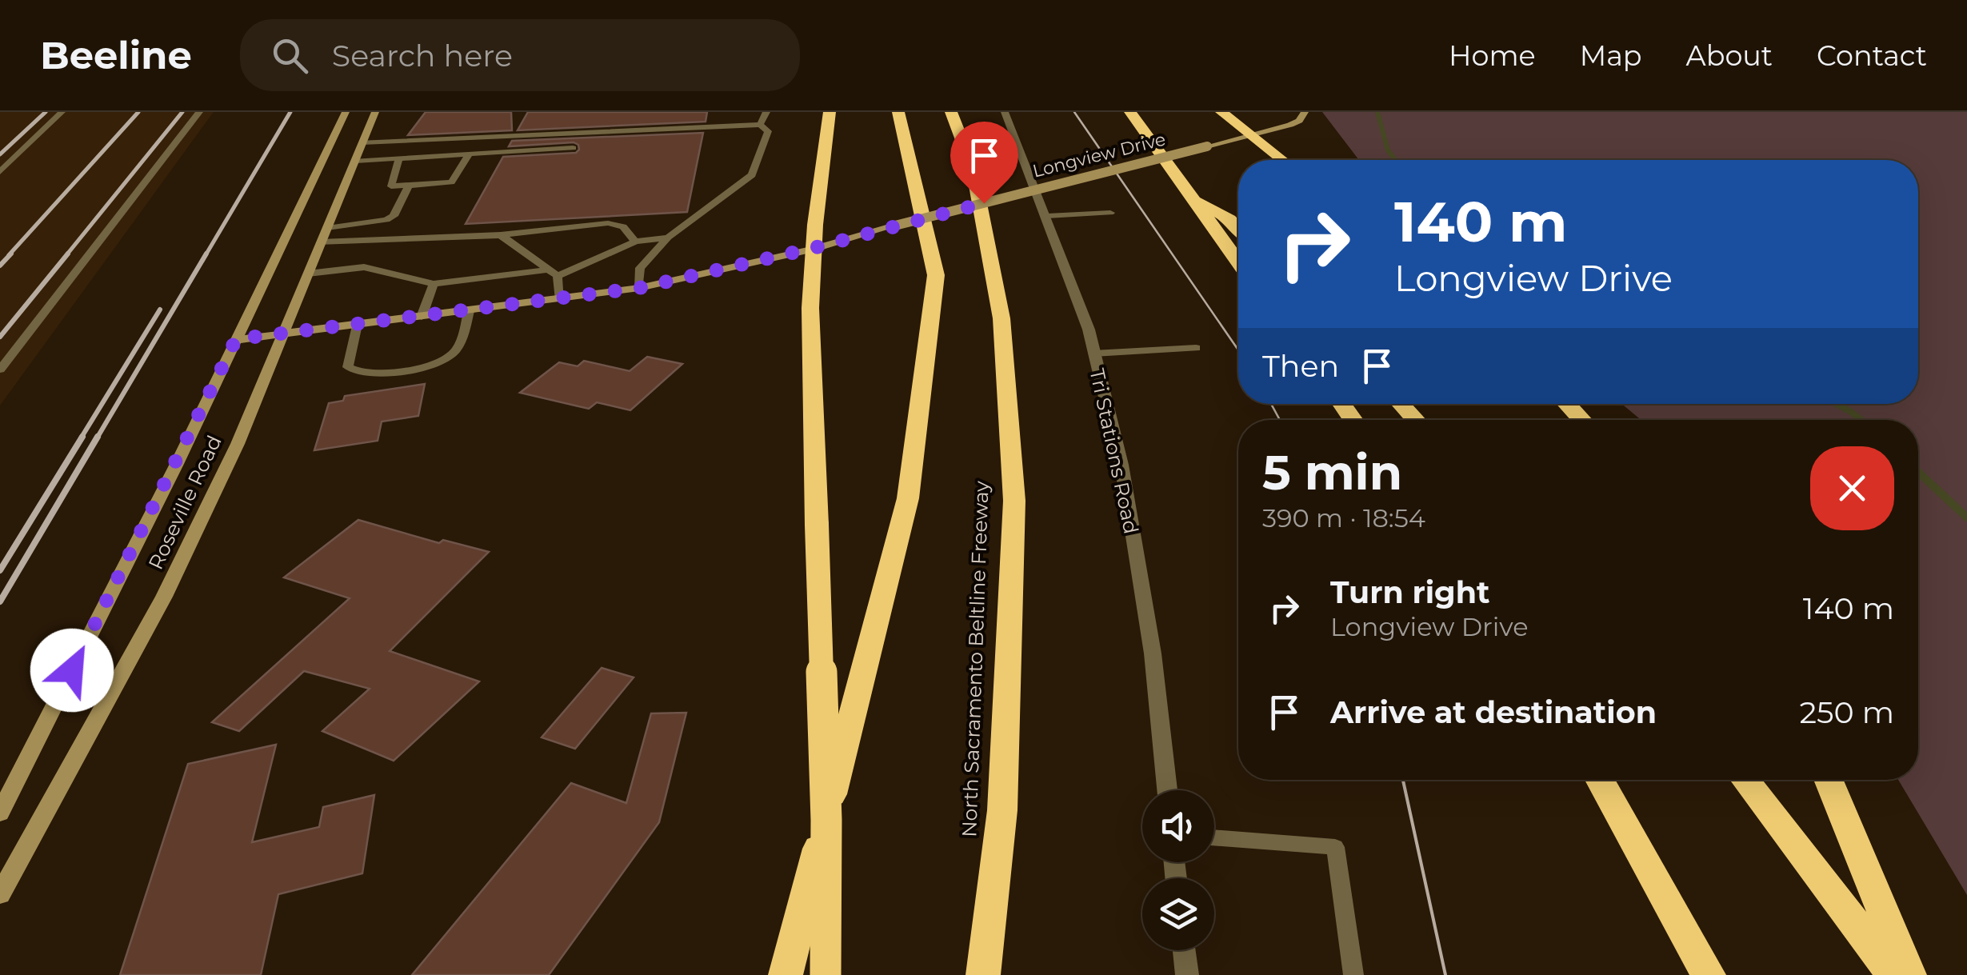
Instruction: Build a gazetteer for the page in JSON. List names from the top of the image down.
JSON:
{
  "streets": {
    "highway": ["North Sacramento Beltline Freeway"],
    "main road": ["Longview Drive", "Roseville Road"],
    "street": ["Tri Stations Road"]
  },
  "crossings": [
    ["Longview Drive", "Roseville Road"]
  ],
  "page": {
    "header": "Beeline",
    "search": "Search here",
    "nav": [
      "Home",
      "Map",
      "About",
      "Contact"
    ],
    "turn": ["140 m", "Longview Drive"],
    "then": "Then",
    "heading": ["5 min", "390 m · 18:54"],
    "list": [
      {
        "name": "Turn right",
        "note": "Longview Drive",
        "value": "140 m"
      },
      {
        "name": "Arrive at destination",
        "value": "250 m"
      }
    ]
  }
}
